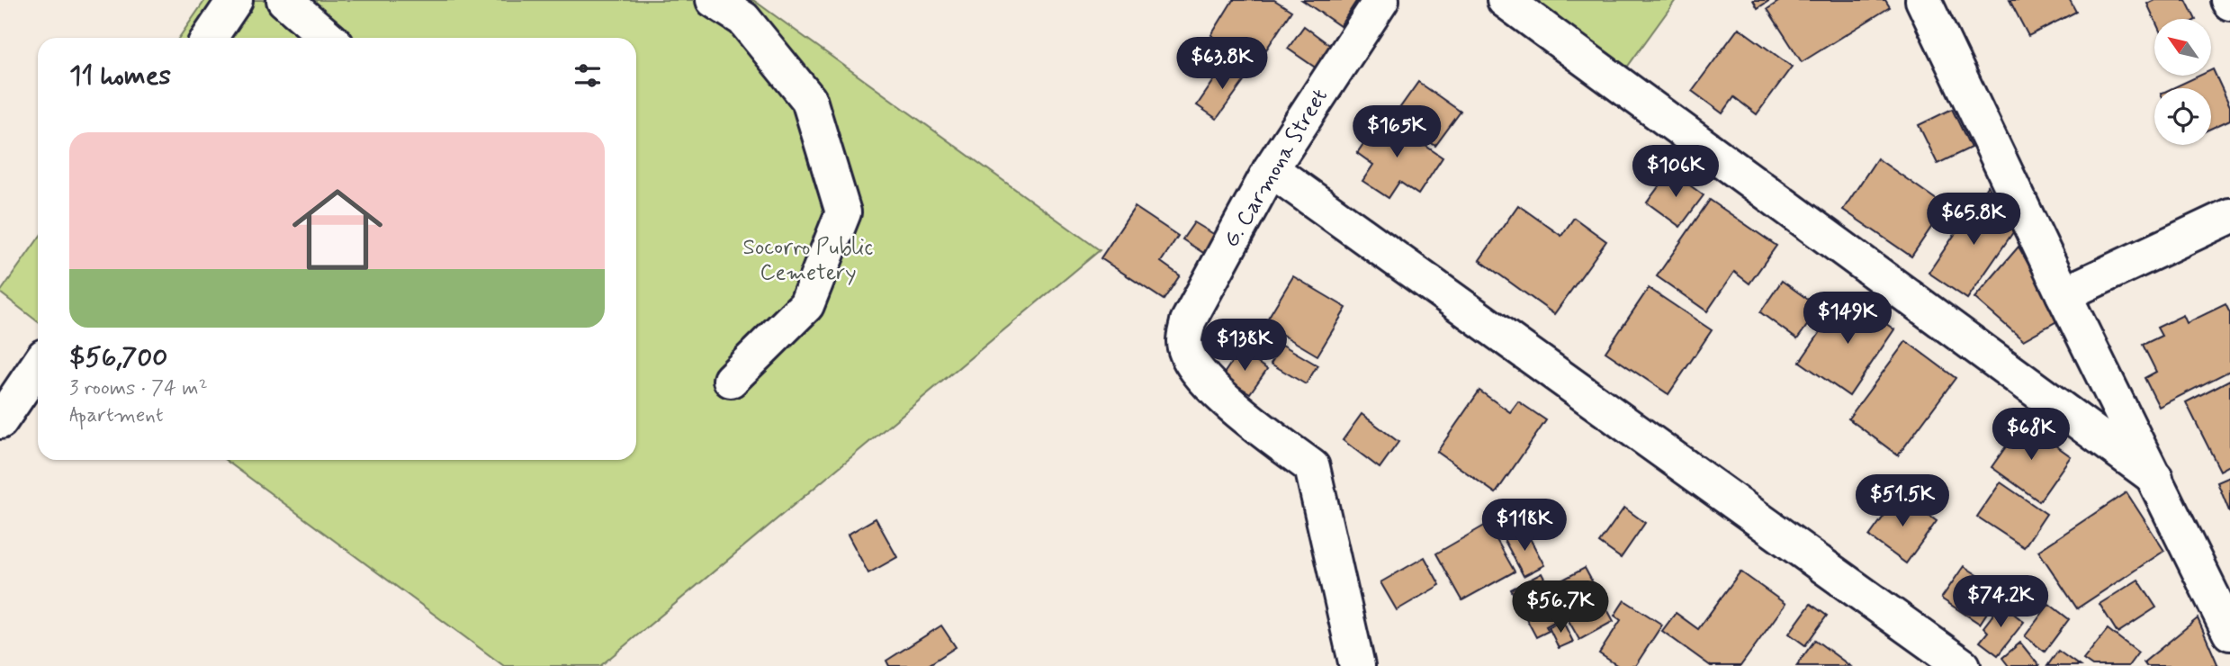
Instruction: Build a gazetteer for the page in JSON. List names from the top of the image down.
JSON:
{
  "streets": {
    "street": ["G. Carmona Street"]
  },
  "parks": ["Socorro Public Cemetery"],
  "north": "top left",
  "page": {
    "price": [
      "$63.8K",
      "$165K",
      "$106K",
      "$65.8K",
      "$149K",
      "$138K",
      "$68K",
      "$51.5K",
      "$118K",
      "$74.2K",
      "$56.7K"
    ],
    "heading": "11 homes",
    "list": [
      {
        "name": "$56,700",
        "note": "3 rooms · 74 m² · Apartment"
      }
    ]
  }
}
